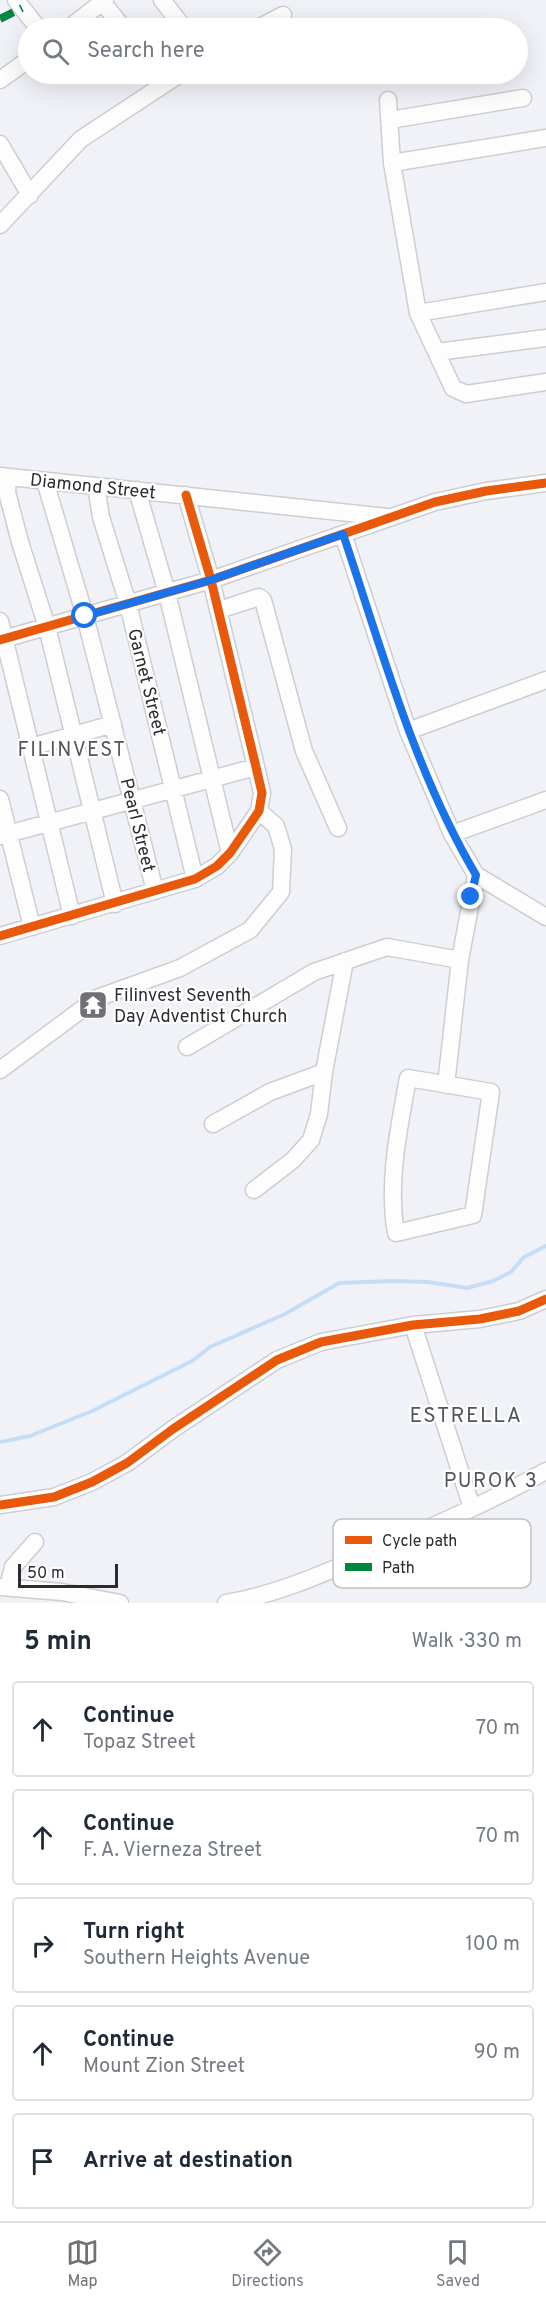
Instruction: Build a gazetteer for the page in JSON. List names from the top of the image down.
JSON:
{
  "streets": {
    "street": ["Diamond Street", "Garnet Street", "Pearl Street"]
  },
  "crossings": [
    ["Diamond Street", "Garnet Street"],
    ["Diamond Street", "Pearl Street"]
  ],
  "districts": ["FILINVEST", "ESTRELLA", "PUROK 3"],
  "places": {
    "temple": ["Filinvest Seventh Day Adventist Church"]
  },
  "legend": ["Cycle path", "Path"],
  "scale_bar": "50 m",
  "page": {
    "search": "Search here",
    "scale": "50 m",
    "heading": ["5 min", "Walk · 330 m"],
    "list": [
      ["Continue", "Topaz Street", "70 m"],
      ["Continue", "F. A. Vierneza Street", "70 m"],
      ["Turn right", "Southern Heights Avenue", "100 m"],
      ["Continue", "Mount Zion Street", "90 m"],
      "Arrive at destination"
    ],
    "nav": ["Map", "Directions", "Saved"]
  }
}
